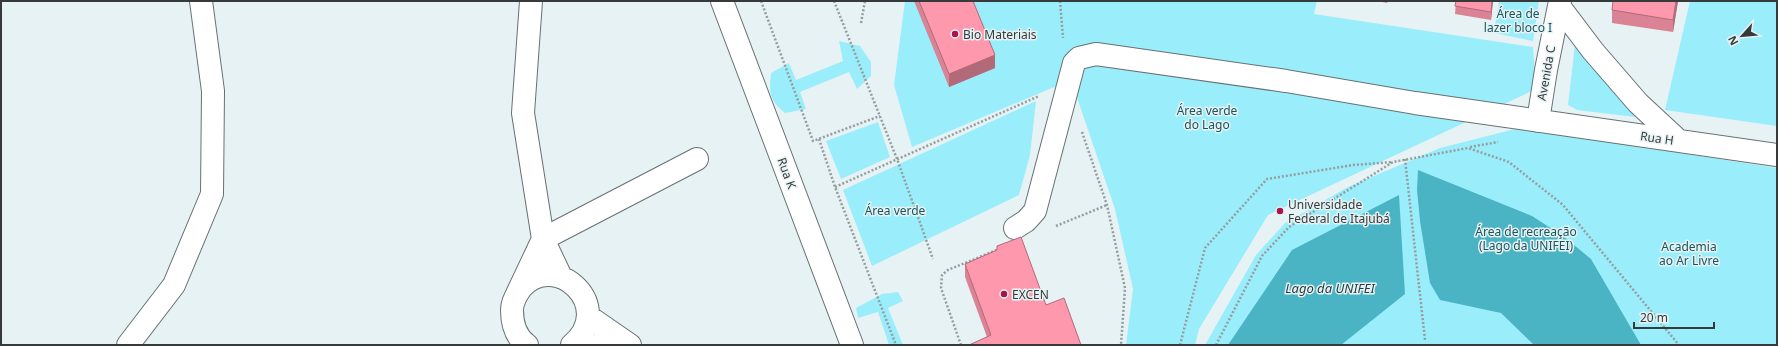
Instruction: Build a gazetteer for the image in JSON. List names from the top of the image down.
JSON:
{
  "streets": {
    "street": ["Avenida C", "Rua H", "Rua K"]
  },
  "crossings": [
    ["Avenida C", "Rua H"]
  ],
  "water": ["Lago da UNIFEI"],
  "parks": [
    "Área de lazer bloco I",
    "Área verde do Lago",
    "Área verde",
    "Área de recreação (Lago da UNIFEI)",
    "Academia ao Ar Livre"
  ],
  "places": ["Bio Materiais", "Universidade Federal de Itajubá", "EXCEN"],
  "scale_bar": "20 m",
  "north": "bottom left"
}
